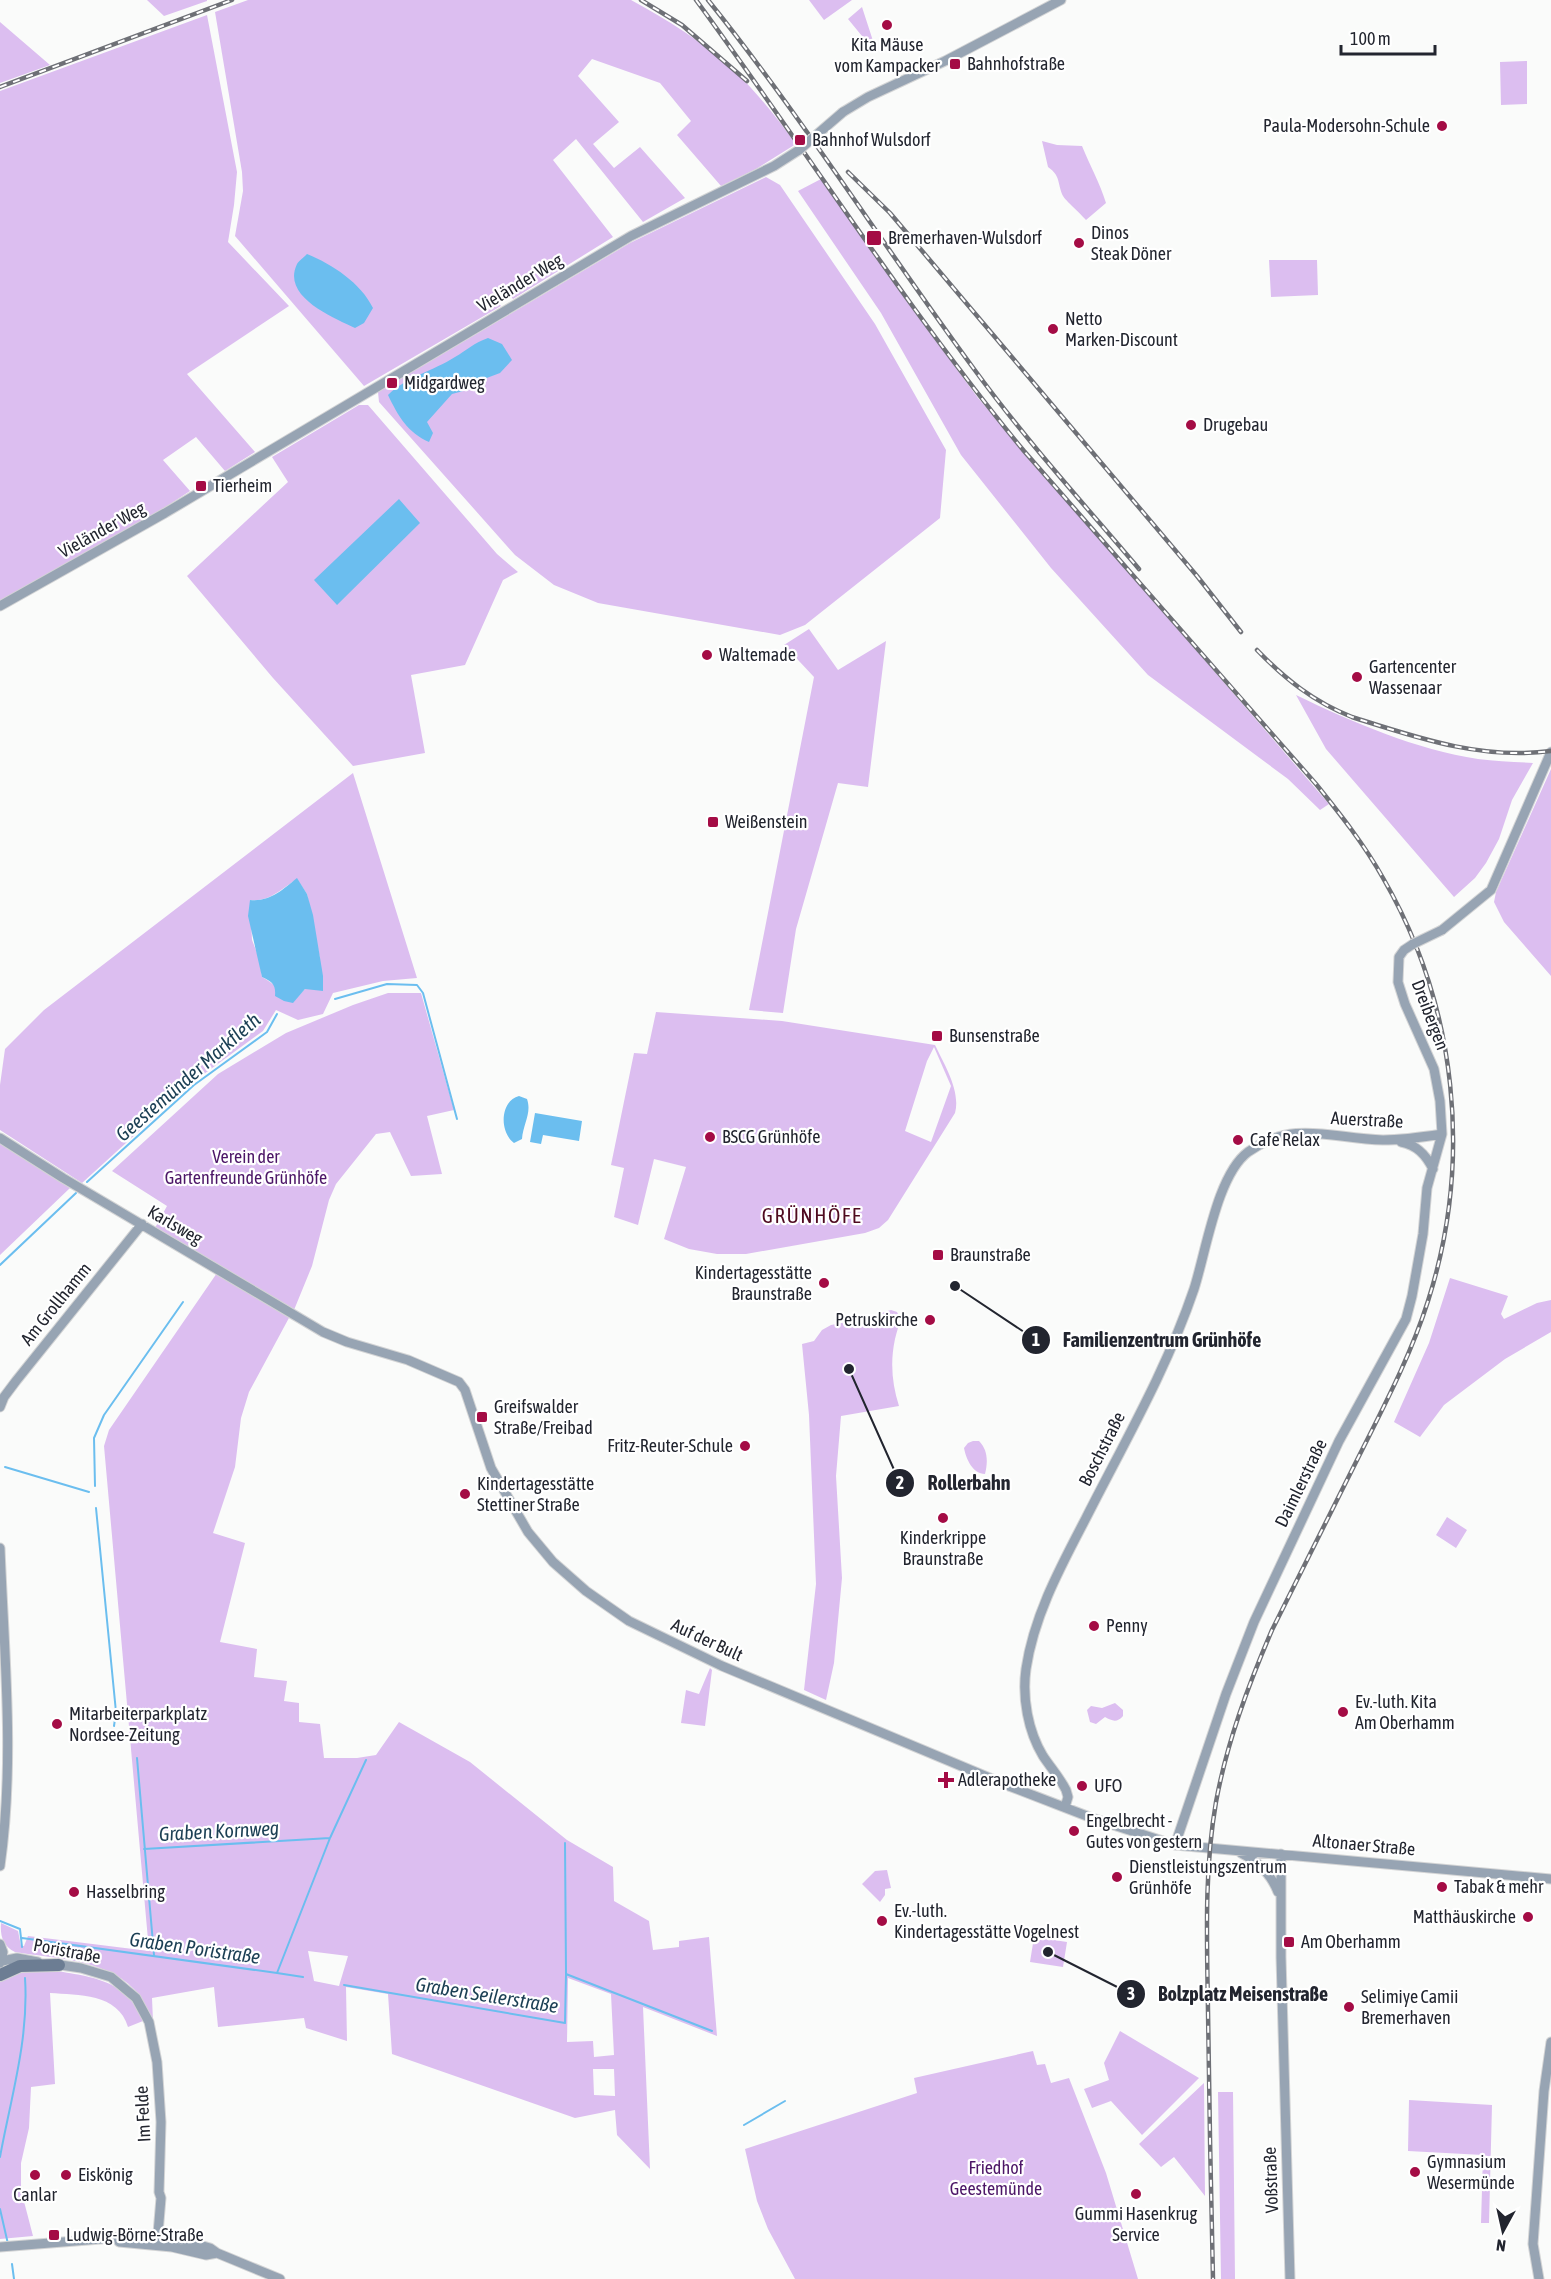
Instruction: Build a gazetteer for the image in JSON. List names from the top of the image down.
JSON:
{
  "streets": {
    "street": [
      "Vieländer Weg",
      "Dreibergen",
      "Auerstraße",
      "Karlsweg",
      "Am Grollhamm",
      "Boschstraße",
      "Daimlerstraße",
      "Auf der Bult",
      "Altonaer Straße",
      "Poristraße",
      "Im Felde",
      "Voßstraße"
    ]
  },
  "crossings": [
    ["Dreibergen", "Auerstraße"],
    ["Dreibergen", "Daimlerstraße"],
    ["Auerstraße", "Boschstraße"],
    ["Auerstraße", "Daimlerstraße"],
    ["Karlsweg", "Am Grollhamm"],
    ["Karlsweg", "Auf der Bult"],
    ["Boschstraße", "Auf der Bult"],
    ["Daimlerstraße", "Auf der Bult"],
    ["Daimlerstraße", "Altonaer Straße"],
    ["Auf der Bult", "Altonaer Straße"],
    ["Poristraße", "Im Felde"]
  ],
  "districts": ["GRÜNHÖFE"],
  "water": [
    "Geestemünder Markfleth",
    "Graben Kornweg",
    "Graben Poristraße",
    "Graben Seilerstraße"
  ],
  "parks": ["Verein der Gartenfreunde Grünhöfe", "Friedhof Geestemünde"],
  "places": {
    "other": [
      "Kita Mäuse vom Kampacker",
      "Paula-Modersohn-Schule",
      "Dinos Steak Döner",
      "Netto Marken-Discount",
      "Drugebau",
      "Waltemade",
      "Gartencenter Wassenaar",
      "BSCG Grünhöfe",
      "Cafe Relax",
      "Kindertagesstätte Braunstraße",
      "Familienzentrum Grünhöfe",
      "Petruskirche",
      "Rollerbahn",
      "Fritz-Reuter-Schule",
      "Kindertagesstätte Stettiner Straße",
      "Kinderkrippe Braunstraße",
      "Penny",
      "Ev.-luth. Kita Am Oberhamm",
      "Mitarbeiterparkplatz Nordsee-Zeitung",
      "UFO",
      "Engelbrecht - Gutes von gestern",
      "Dienstleistungszentrum Grünhöfe",
      "Tabak & mehr",
      "Hasselbring",
      "Matthäuskirche",
      "Ev.-luth. Kindertagesstätte Vogelnest",
      "Bolzplatz Meisenstraße",
      "Selimiye Camii Bremerhaven",
      "Gymnasium Wesermünde",
      "Canlar",
      "Eiskönig",
      "Gummi Hasenkrug Service"
    ],
    "transit": [
      "Bahnhofstraße",
      "Bahnhof Wulsdorf",
      "Bremerhaven-Wulsdorf",
      "Midgardweg",
      "Tierheim",
      "Weißenstein",
      "Bunsenstraße",
      "Braunstraße",
      "Greifswalder Straße/Freibad",
      "Am Oberhamm",
      "Ludwig-Börne-Straße"
    ],
    "health": ["Adlerapotheke"]
  },
  "scale_bar": "100 m",
  "north": "bottom"
}
